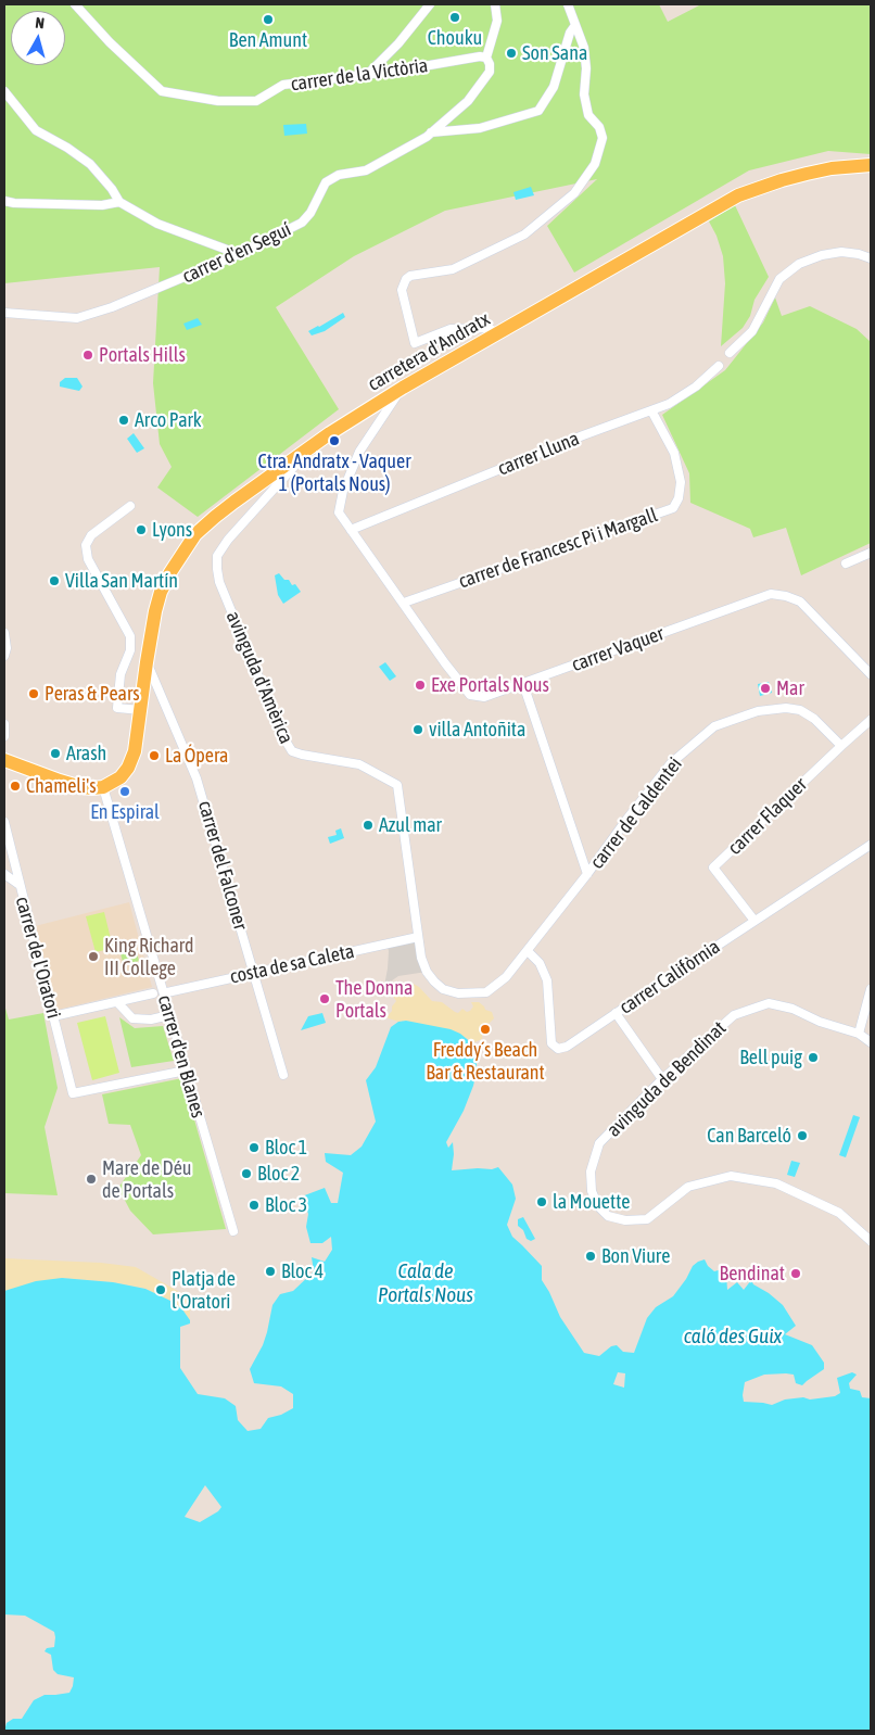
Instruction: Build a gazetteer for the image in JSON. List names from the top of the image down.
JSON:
{
  "streets": {
    "main road": ["carretera d'Andratx"],
    "street": [
      "carrer de la Victòria",
      "carrer d'en Seguí",
      "carrer Lluna",
      "carrer de Francesc Pi i Margall",
      "carrer Vaquer",
      "avinguda d'Amèrica",
      "carrer de Caldentei",
      "carrer Flaquer",
      "carrer del Falconer",
      "carrer de l'Oratori",
      "costa de sa Caleta",
      "carrer Califòrnia",
      "carrer d'en Blanes",
      "avinguda de Bendinat"
    ]
  },
  "crossings": [
    ["carretera d'Andratx", "carrer Vaquer"],
    ["carretera d'Andratx", "avinguda d'Amèrica"],
    ["carretera d'Andratx", "carrer del Falconer"],
    ["carretera d'Andratx", "carrer d'en Blanes"],
    ["carrer Lluna", "carrer de Francesc Pi i Margall"],
    ["carrer Lluna", "carrer Vaquer"],
    ["carrer de Francesc Pi i Margall", "carrer Vaquer"],
    ["avinguda d'Amèrica", "carrer de Caldentei"],
    ["avinguda d'Amèrica", "costa de sa Caleta"],
    ["carrer de Caldentei", "carrer Flaquer"],
    ["carrer de Caldentei", "costa de sa Caleta"],
    ["carrer de Caldentei", "carrer Califòrnia"],
    ["carrer Flaquer", "carrer Califòrnia"],
    ["carrer del Falconer", "costa de sa Caleta"],
    ["carrer de l'Oratori", "carrer d'en Blanes"]
  ],
  "water": ["Cala de Portals Nous", "caló des Guix"],
  "places": [
    "Chouku",
    "Ben Amunt",
    "Son Sana",
    "Portals Hills",
    "Arco Park",
    "Ctra. Andratx - Vaquer 1 (Portals Nous)",
    "Lyons",
    "Villa San Martín",
    "Exe Portals Nous",
    "Mar",
    "Peras & Pears",
    "villa Antoñita",
    "Arash",
    "La Ópera",
    "Chameli's",
    "En Espiral",
    "Azul mar",
    "King Richard III College",
    "The Donna Portals",
    "Freddy´s Beach Bar & Restaurant",
    "Bell puig",
    "Can Barceló",
    "Bloc 1",
    "Bloc 2",
    "Mare de Déu de Portals",
    "la Mouette",
    "Bloc 3",
    "Bon Viure",
    "Bloc 4",
    "Bendinat",
    "Platja de l'Oratori"
  ],
  "north": "top"
}
